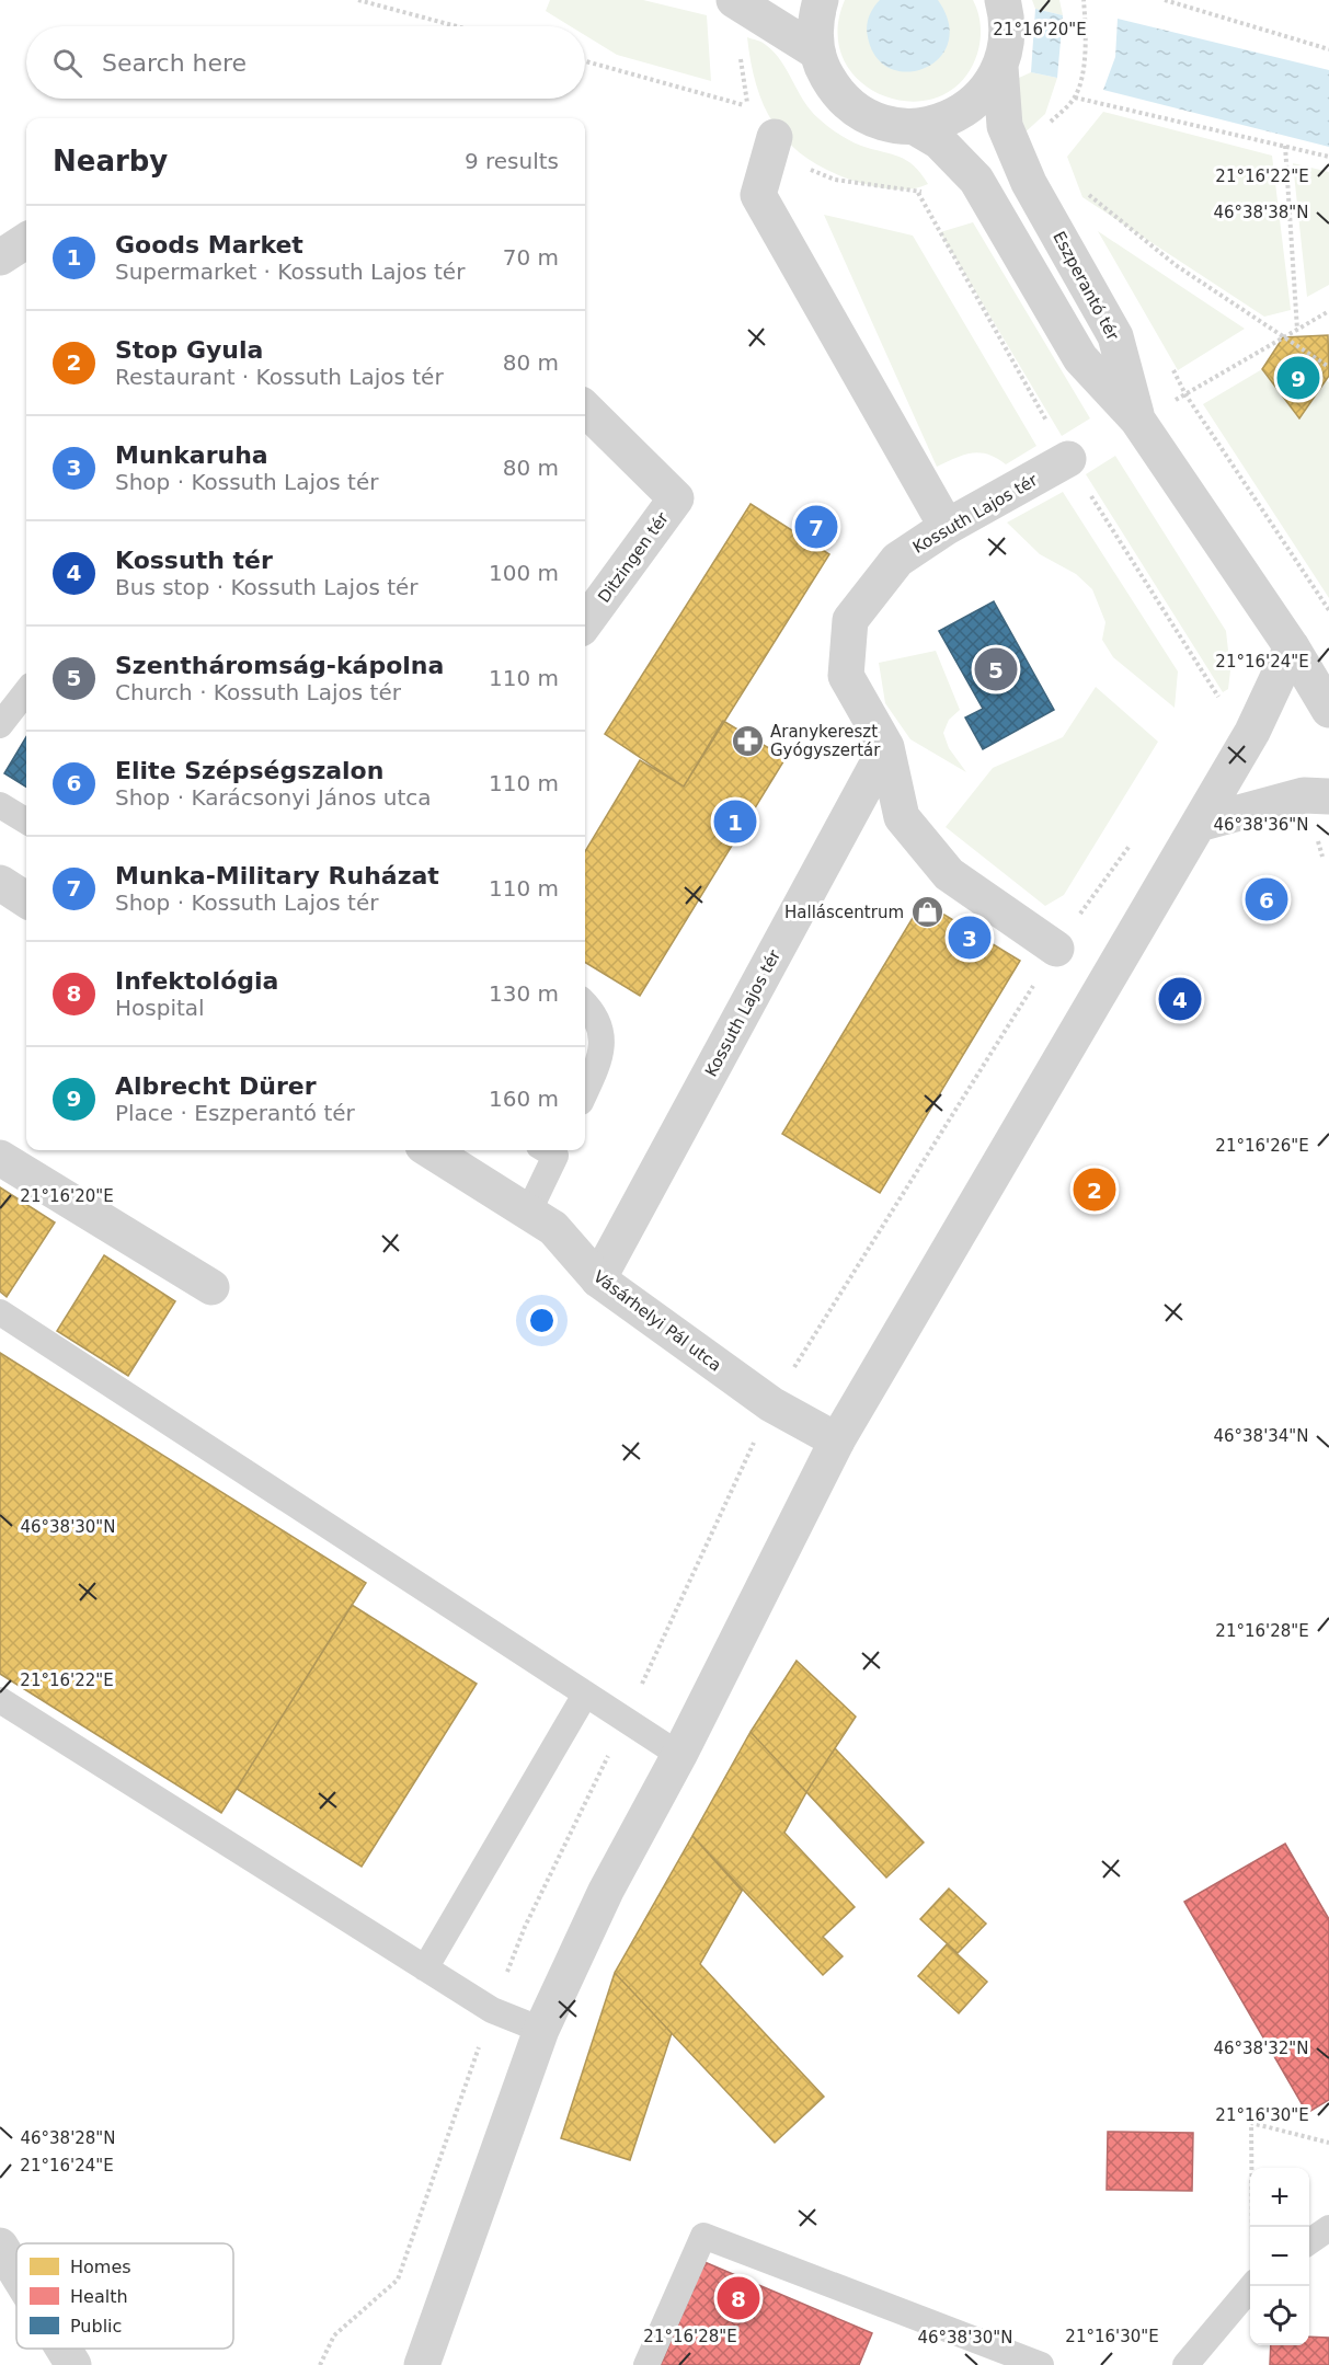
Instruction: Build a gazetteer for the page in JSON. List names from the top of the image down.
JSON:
{
  "streets": {
    "street": [
      "Eszperantó tér",
      "Kossuth Lajos tér",
      "Ditzingen tér",
      "Vásárhelyi Pál utca"
    ]
  },
  "crossings": [
    ["Kossuth Lajos tér", "Vásárhelyi Pál utca"]
  ],
  "places": {
    "pharmacy": ["Aranykereszt Gyógyszertár"],
    "shop": ["Halláscentrum"]
  },
  "legend": ["Homes", "Health", "Public"],
  "page": {
    "search": "Search here",
    "heading": ["Nearby", "9 results"],
    "list": [
      {
        "mark": "1",
        "name": "Goods Market",
        "note": "Supermarket · Kossuth Lajos tér",
        "value": "70 m"
      },
      {
        "mark": "2",
        "name": "Stop Gyula",
        "note": "Restaurant · Kossuth Lajos tér",
        "value": "80 m"
      },
      {
        "mark": "3",
        "name": "Munkaruha",
        "note": "Shop · Kossuth Lajos tér",
        "value": "80 m"
      },
      {
        "mark": "4",
        "name": "Kossuth tér",
        "note": "Bus stop · Kossuth Lajos tér",
        "value": "100 m"
      },
      {
        "mark": "5",
        "name": "Szentháromság-kápolna",
        "note": "Church · Kossuth Lajos tér",
        "value": "110 m"
      },
      {
        "mark": "6",
        "name": "Elite Szépségszalon",
        "note": "Shop · Karácsonyi János utca",
        "value": "110 m"
      },
      {
        "mark": "7",
        "name": "Munka-Military Ruházat",
        "note": "Shop · Kossuth Lajos tér",
        "value": "110 m"
      },
      {
        "mark": "8",
        "name": "Infektológia",
        "note": "Hospital",
        "value": "130 m"
      },
      {
        "mark": "9",
        "name": "Albrecht Dürer",
        "note": "Place · Eszperantó tér",
        "value": "160 m"
      }
    ],
    "pins": [
      "9",
      "7",
      "5",
      "1",
      "6",
      "3",
      "4",
      "2",
      "8"
    ],
    "map_buttons": ["+", "−"]
  },
  "coordinates": [
    "21°16'20\"E",
    "21°16'22\"E",
    "46°38'38\"N",
    "21°16'24\"E",
    "46°38'36\"N",
    "21°16'26\"E",
    "46°38'34\"N",
    "46°38'30\"N",
    "21°16'28\"E",
    "46°38'32\"N",
    "21°16'30\"E",
    "46°38'28\"N"
  ]
}
